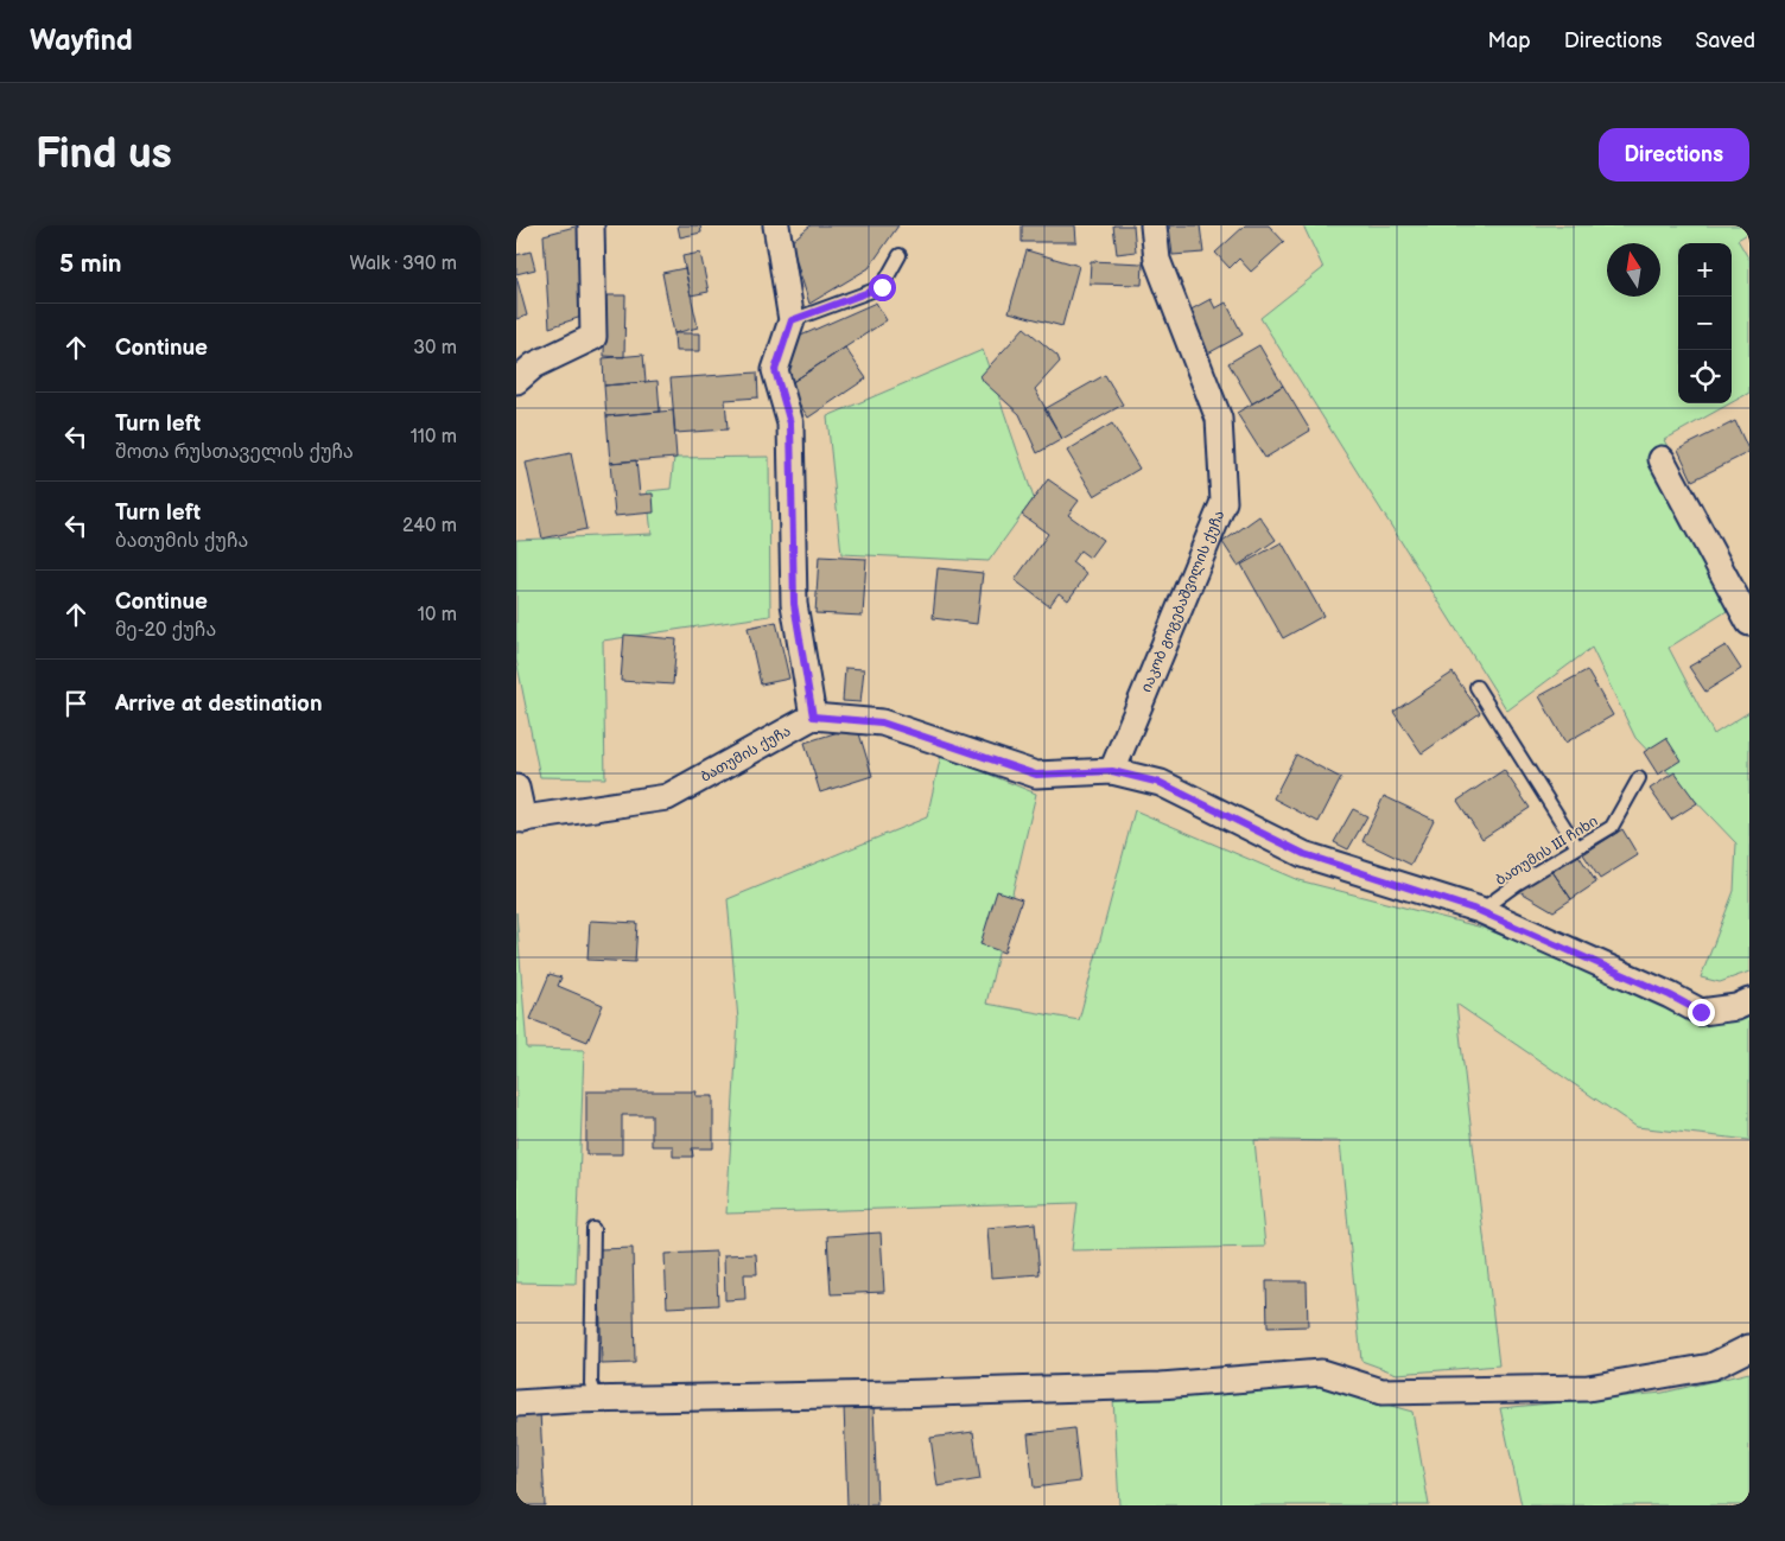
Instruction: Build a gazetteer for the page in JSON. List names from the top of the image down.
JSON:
{
  "streets": {
    "street": ["იაკობ გოგებაშვილის ქუჩა", "ბათუმის ქუჩა"],
    "lane": ["ბათუმის III ჩიხი"]
  },
  "north": "top",
  "page": {
    "header": "Wayfind",
    "nav": ["Map", "Directions", "Saved"],
    "buttons": "Directions",
    "title": "Find us",
    "heading": ["5 min", "Walk · 390 m"],
    "map_buttons": ["+", "−"],
    "list": [
      ["Continue", "30 m"],
      ["Turn left", "შოთა რუსთაველის ქუჩა", "110 m"],
      ["Turn left", "ბათუმის ქუჩა", "240 m"],
      ["Continue", "მე-20 ქუჩა", "10 m"],
      "Arrive at destination"
    ]
  }
}
